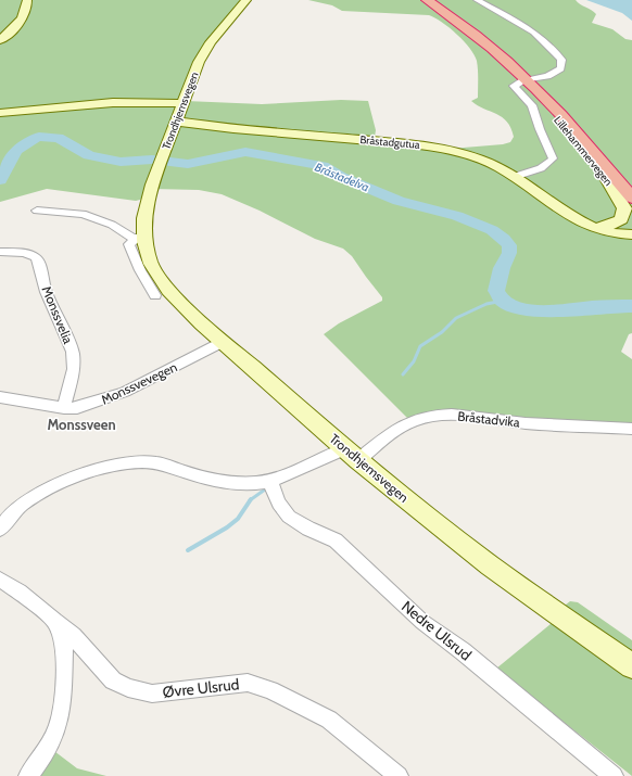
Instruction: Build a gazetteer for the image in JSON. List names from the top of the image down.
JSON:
{
  "streets": {
    "highway": ["Lillehammervegen"],
    "main road": ["Trondhjemsvegen", "Bråstadgutua"],
    "street": [
      "Monssvelia",
      "Monssvevegen",
      "Bråstadvika",
      "Nedre Ulsrud",
      "Øvre Ulsrud"
    ]
  },
  "crossings": [
    ["Trondhjemsvegen", "Bråstadgutua"],
    ["Trondhjemsvegen", "Monssvevegen"],
    ["Trondhjemsvegen", "Bråstadvika"],
    ["Monssvelia", "Monssvevegen"],
    ["Bråstadvika", "Nedre Ulsrud"]
  ],
  "districts": ["Monssveen"],
  "water": ["Bråstadelva"]
}
